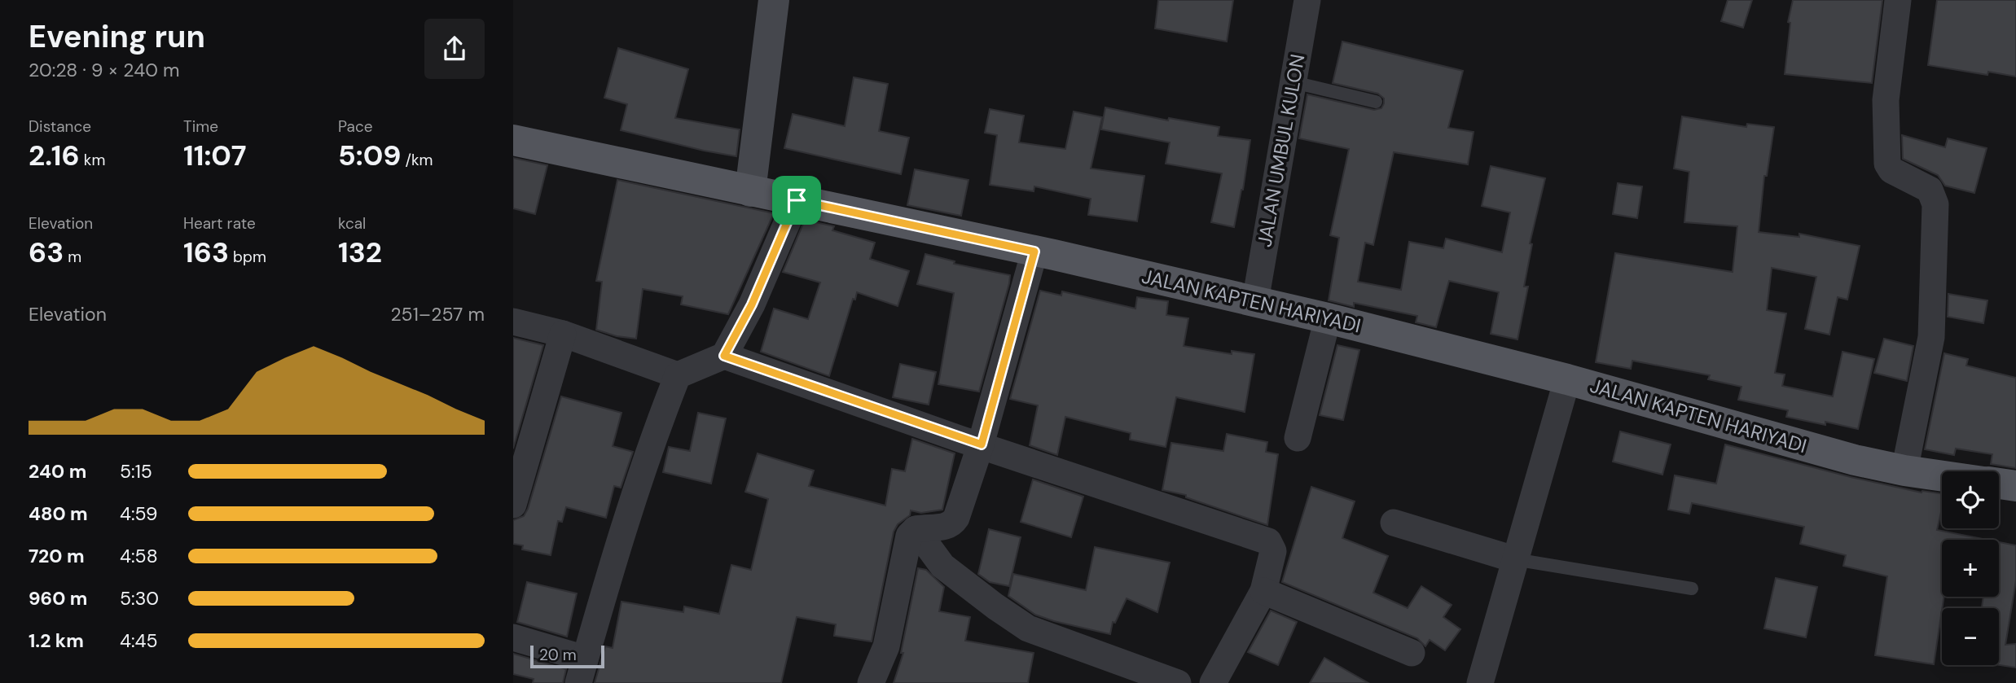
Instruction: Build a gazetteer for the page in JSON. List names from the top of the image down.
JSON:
{
  "streets": {
    "main road": ["JALAN KAPTEN HARIYADI"],
    "street": ["JALAN UMBUL KULON"]
  },
  "crossings": [
    ["JALAN UMBUL KULON", "JALAN KAPTEN HARIYADI"]
  ],
  "scale_bar": "20 m",
  "page": {
    "heading": ["Evening run", "20:28 · 9 × 240 m"],
    "stats": [
      ["Distance", "2.16 km"],
      ["Time", "11:07"],
      ["Pace", "5:09 /km"],
      ["Elevation", "63 m"],
      ["Heart rate", "163 bpm"],
      ["kcal", "132"]
    ],
    "chart": ["Elevation", "251–257 m"],
    "list": [
      {
        "name": "240 m",
        "note": "5:15"
      },
      {
        "name": "480 m",
        "note": "4:59"
      },
      {
        "name": "720 m",
        "note": "4:58"
      },
      {
        "name": "960 m",
        "note": "5:30"
      },
      {
        "name": "1.2 km",
        "note": "4:45"
      }
    ],
    "map_buttons": ["+", "−"],
    "scale": "20 m"
  }
}
